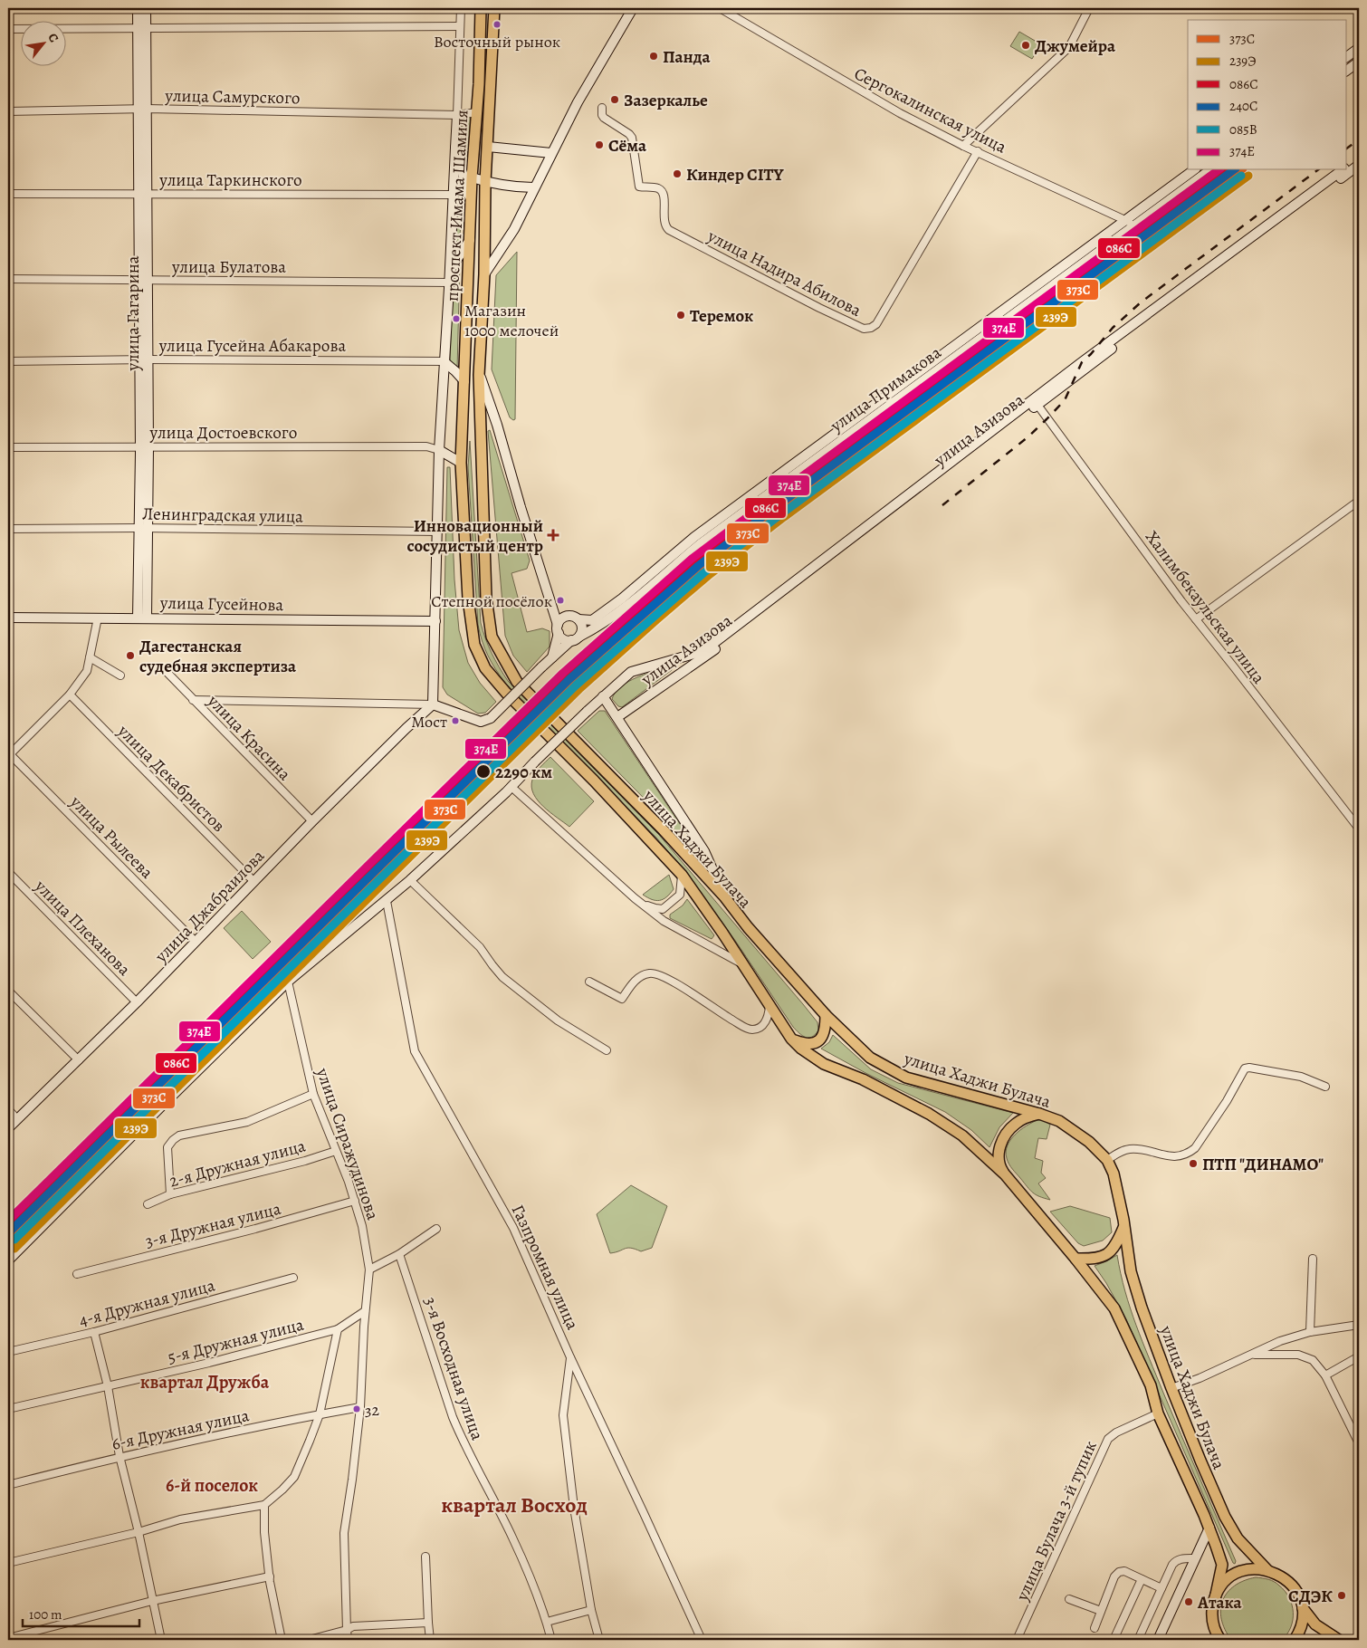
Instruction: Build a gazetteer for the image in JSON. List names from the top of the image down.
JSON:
{
  "streets": {
    "main road": [
      "проспект Имама Шамиля",
      "улица Гагарина",
      "улица Примакова",
      "улица Азизова",
      "улица Гусейнова",
      "улица Хаджи Булача",
      "улица Джабраилова"
    ],
    "street": [
      "улица Самурского",
      "Сергокалинская улица",
      "улица Таркинского",
      "улица Булатова",
      "улица Надира Абилова",
      "улица Гусейна Абакарова",
      "улица Достоевского",
      "Ленинградская улица",
      "Халимбекаульская улица",
      "улица Красина",
      "улица Декабристов",
      "улица Рылеева",
      "улица Плеханова",
      "улица Сиражудинова",
      "2-я Дружная улица",
      "3-я Дружная улица",
      "Газпромная улица",
      "4-я Дружная улица",
      "5-я Дружная улица",
      "3-я Восходная улица",
      "6-я Дружная улица",
      "улица Булача 3-й тупик"
    ]
  },
  "crossings": [
    ["улица Самурского", "проспект Имама Шамиля"],
    ["улица Самурского", "улица Гагарина"],
    ["Сергокалинская улица", "улица Надира Абилова"],
    ["Сергокалинская улица", "улица Примакова"],
    ["улица Таркинского", "проспект Имама Шамиля"],
    ["улица Таркинского", "улица Гагарина"],
    ["проспект Имама Шамиля", "улица Булатова"],
    ["проспект Имама Шамиля", "улица Гусейна Абакарова"],
    ["проспект Имама Шамиля", "улица Примакова"],
    ["проспект Имама Шамиля", "улица Достоевского"],
    ["проспект Имама Шамиля", "Ленинградская улица"],
    ["проспект Имама Шамиля", "улица Гусейнова"],
    ["проспект Имама Шамиля", "улица Хаджи Булача"],
    ["проспект Имама Шамиля", "улица Джабраилова"],
    ["улица Булатова", "улица Гагарина"],
    ["улица Гагарина", "улица Гусейна Абакарова"],
    ["улица Гагарина", "улица Достоевского"],
    ["улица Гагарина", "Ленинградская улица"],
    ["улица Гагарина", "улица Гусейнова"],
    ["улица Азизова", "Халимбекаульская улица"],
    ["улица Азизова", "улица Сиражудинова"],
    ["улица Азизова", "Газпромная улица"],
    ["улица Красина", "улица Джабраилова"],
    ["улица Декабристов", "улица Джабраилова"],
    ["улица Рылеева", "улица Джабраилова"],
    ["улица Хаджи Булача", "улица Булача 3-й тупик"],
    ["улица Джабраилова", "улица Плеханова"],
    ["улица Сиражудинова", "2-я Дружная улица"],
    ["улица Сиражудинова", "3-я Дружная улица"],
    ["улица Сиражудинова", "5-я Дружная улица"],
    ["улица Сиражудинова", "6-я Дружная улица"]
  ],
  "districts": ["квартал Дружба", "6-й поселок", "квартал Восход"],
  "places": {
    "other": [
      "Восточный рынок",
      "Джумейра",
      "Панда",
      "Зазеркалье",
      "Сёма",
      "Киндер CITY",
      "Теремок",
      "Магазин 1000 мелочей",
      "Степной посёлок",
      "Дагестанская судебная экспертиза",
      "Мост",
      "2290 км",
      "ПТП \"ДИНАМО\"",
      "32",
      "СДЭК",
      "Атака"
    ],
    "health": ["Инновационный сосудистый центр"]
  },
  "lines": [
    "transit line 373C",
    "transit line 086С",
    "transit line 240С",
    "transit line 374Е",
    "transit line 239Э",
    "transit line 085В"
  ],
  "legend": [
    "373C",
    "239Э",
    "086С",
    "240С",
    "085В",
    "374Е"
  ],
  "scale_bar": "100 m",
  "north": "top right"
}
